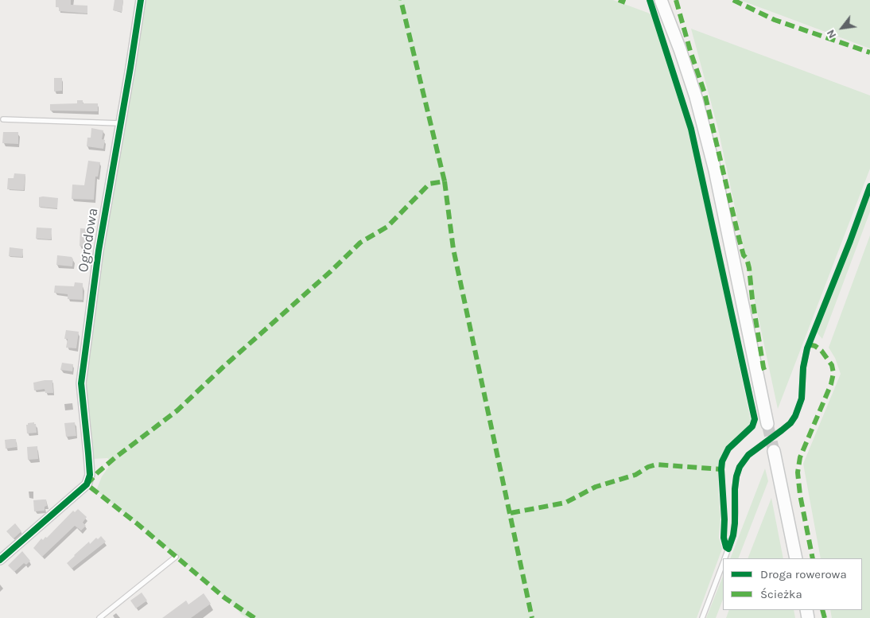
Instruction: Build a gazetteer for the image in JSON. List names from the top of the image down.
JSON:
{
  "streets": {
    "street": ["Ogrodowa"]
  },
  "legend": ["Droga rowerowa", "Ścieżka"],
  "north": "bottom left"
}
